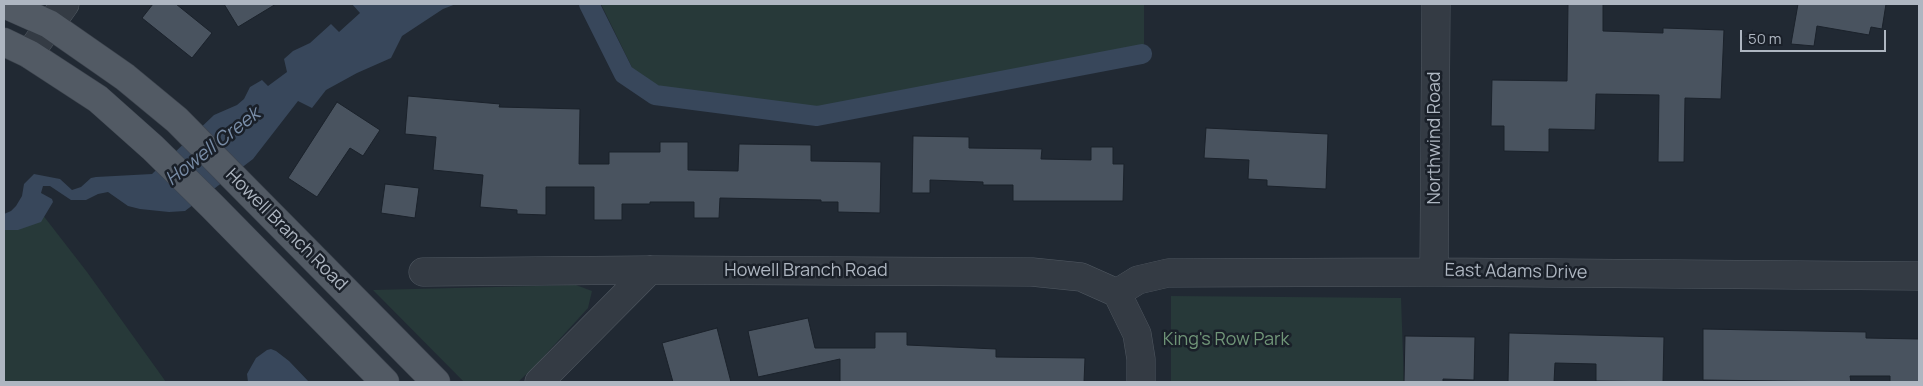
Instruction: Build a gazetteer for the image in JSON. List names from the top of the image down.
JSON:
{
  "streets": {
    "main road": ["Howell Branch Road"],
    "street": ["Northwind Road", "East Adams Drive"]
  },
  "crossings": [
    ["Northwind Road", "East Adams Drive"],
    ["Howell Branch Road", "East Adams Drive"]
  ],
  "water": ["Howell Creek"],
  "parks": ["King's Row Park"],
  "scale_bar": "50 m"
}
